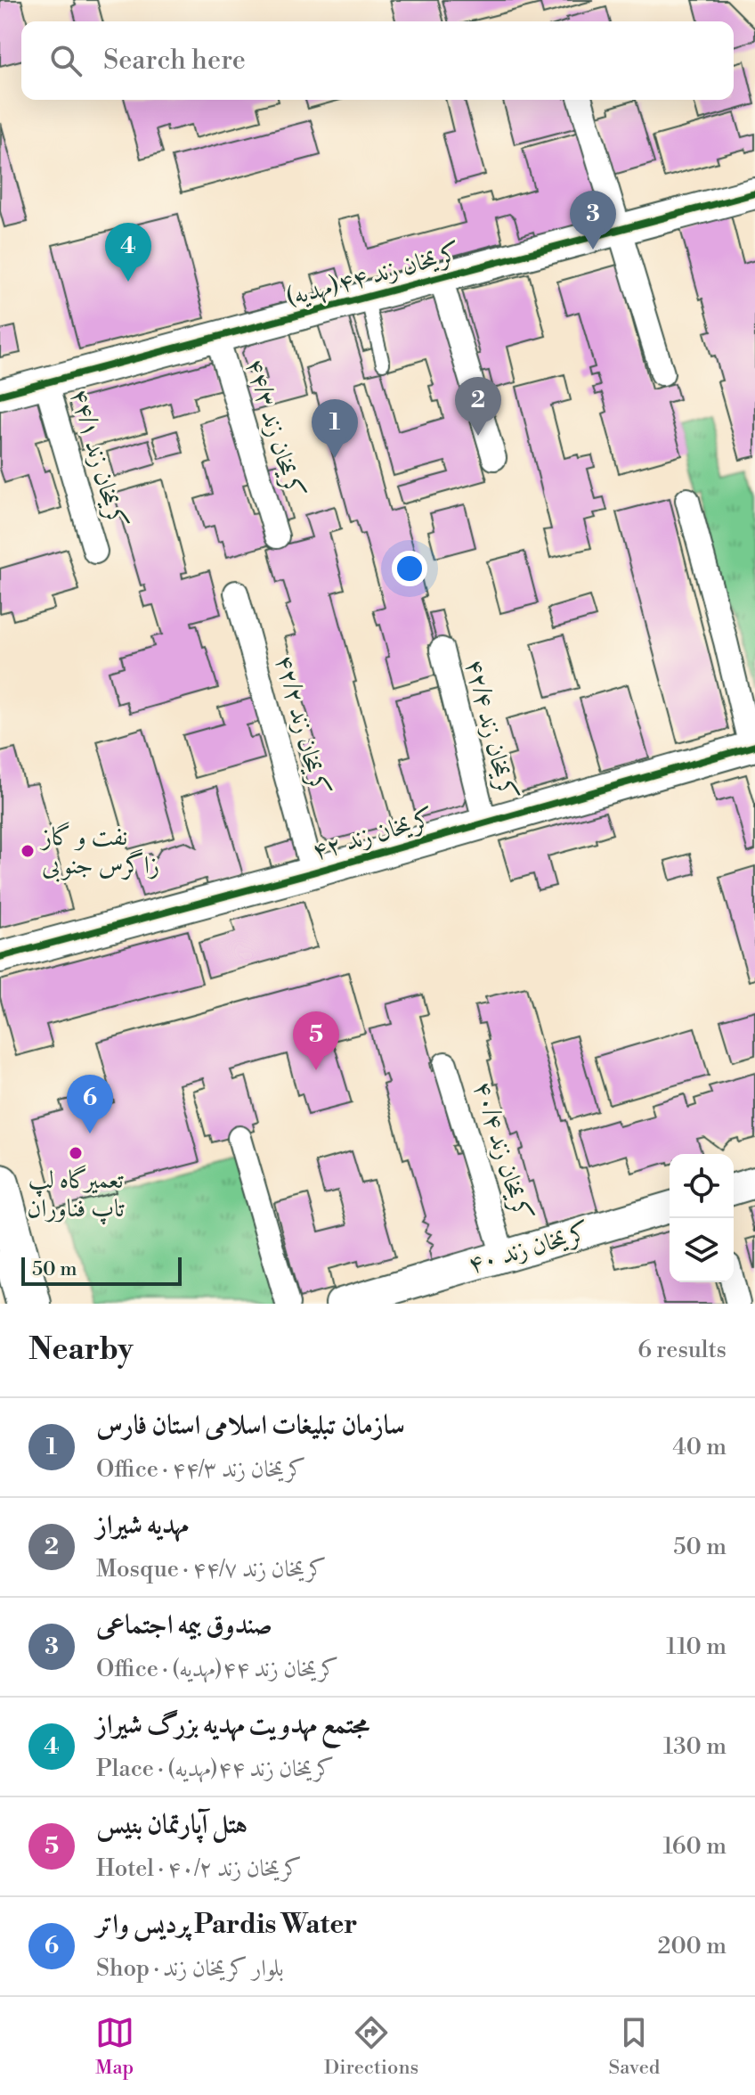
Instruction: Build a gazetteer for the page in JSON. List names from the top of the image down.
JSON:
{
  "streets": {
    "street": [
      "کریمخان زند ۴۴(مهدیه)",
      "کریمخان زند ۴۴/۳",
      "کریمخان زند ۴۴/۱",
      "کریمخان زند ۴۲/۲",
      "کریمخان زند ۴۲/۴",
      "کریمخان زند ۴۲",
      "کریمخان زند ۴۰/۴",
      "کریمخان زند ۴۰"
    ]
  },
  "crossings": [
    ["کریمخان زند ۴۴(مهدیه)", "کریمخان زند ۴۴/۳"],
    ["کریمخان زند ۴۴(مهدیه)", "کریمخان زند ۴۴/۱"],
    ["کریمخان زند ۴۲/۲", "کریمخان زند ۴۲"],
    ["کریمخان زند ۴۲/۴", "کریمخان زند ۴۲"],
    ["کریمخان زند ۴۰/۴", "کریمخان زند ۴۰"]
  ],
  "places": ["نفت و گاز زاگرس جنوبی", "تعمیرگاه لپ تاپ فناوران"],
  "scale_bar": "50 m",
  "page": {
    "search": "Search here",
    "pins": [
      "3",
      "4",
      "2",
      "1",
      "5",
      "6"
    ],
    "scale": "50 m",
    "heading": ["Nearby", "6 results"],
    "list": [
      {
        "mark": "1",
        "name": "سازمان تبلیغات اسلامی استان فارس",
        "note": "Office · کریمخان زند ۴۴/۳",
        "value": "40 m"
      },
      {
        "mark": "2",
        "name": "مهدیه شیراز",
        "note": "Mosque · کریمخان زند ۴۴/۷",
        "value": "50 m"
      },
      {
        "mark": "3",
        "name": "صندوق بیمه اجتماعی",
        "note": "Office · کریمخان زند ۴۴(مهدیه)",
        "value": "110 m"
      },
      {
        "mark": "4",
        "name": "مجتمع مهدویت مهدیه بزرگ شیراز",
        "note": "Place · کریمخان زند ۴۴(مهدیه)",
        "value": "130 m"
      },
      {
        "mark": "5",
        "name": "هتل آپارتمان بنیس",
        "note": "Hotel · کریمخان زند ۴۰/۲",
        "value": "160 m"
      },
      {
        "mark": "6",
        "name": "پردیس واتر Pardis Water",
        "note": "Shop · بلوار کریمخان زند",
        "value": "200 m"
      }
    ],
    "nav": ["Map", "Directions", "Saved"]
  }
}
